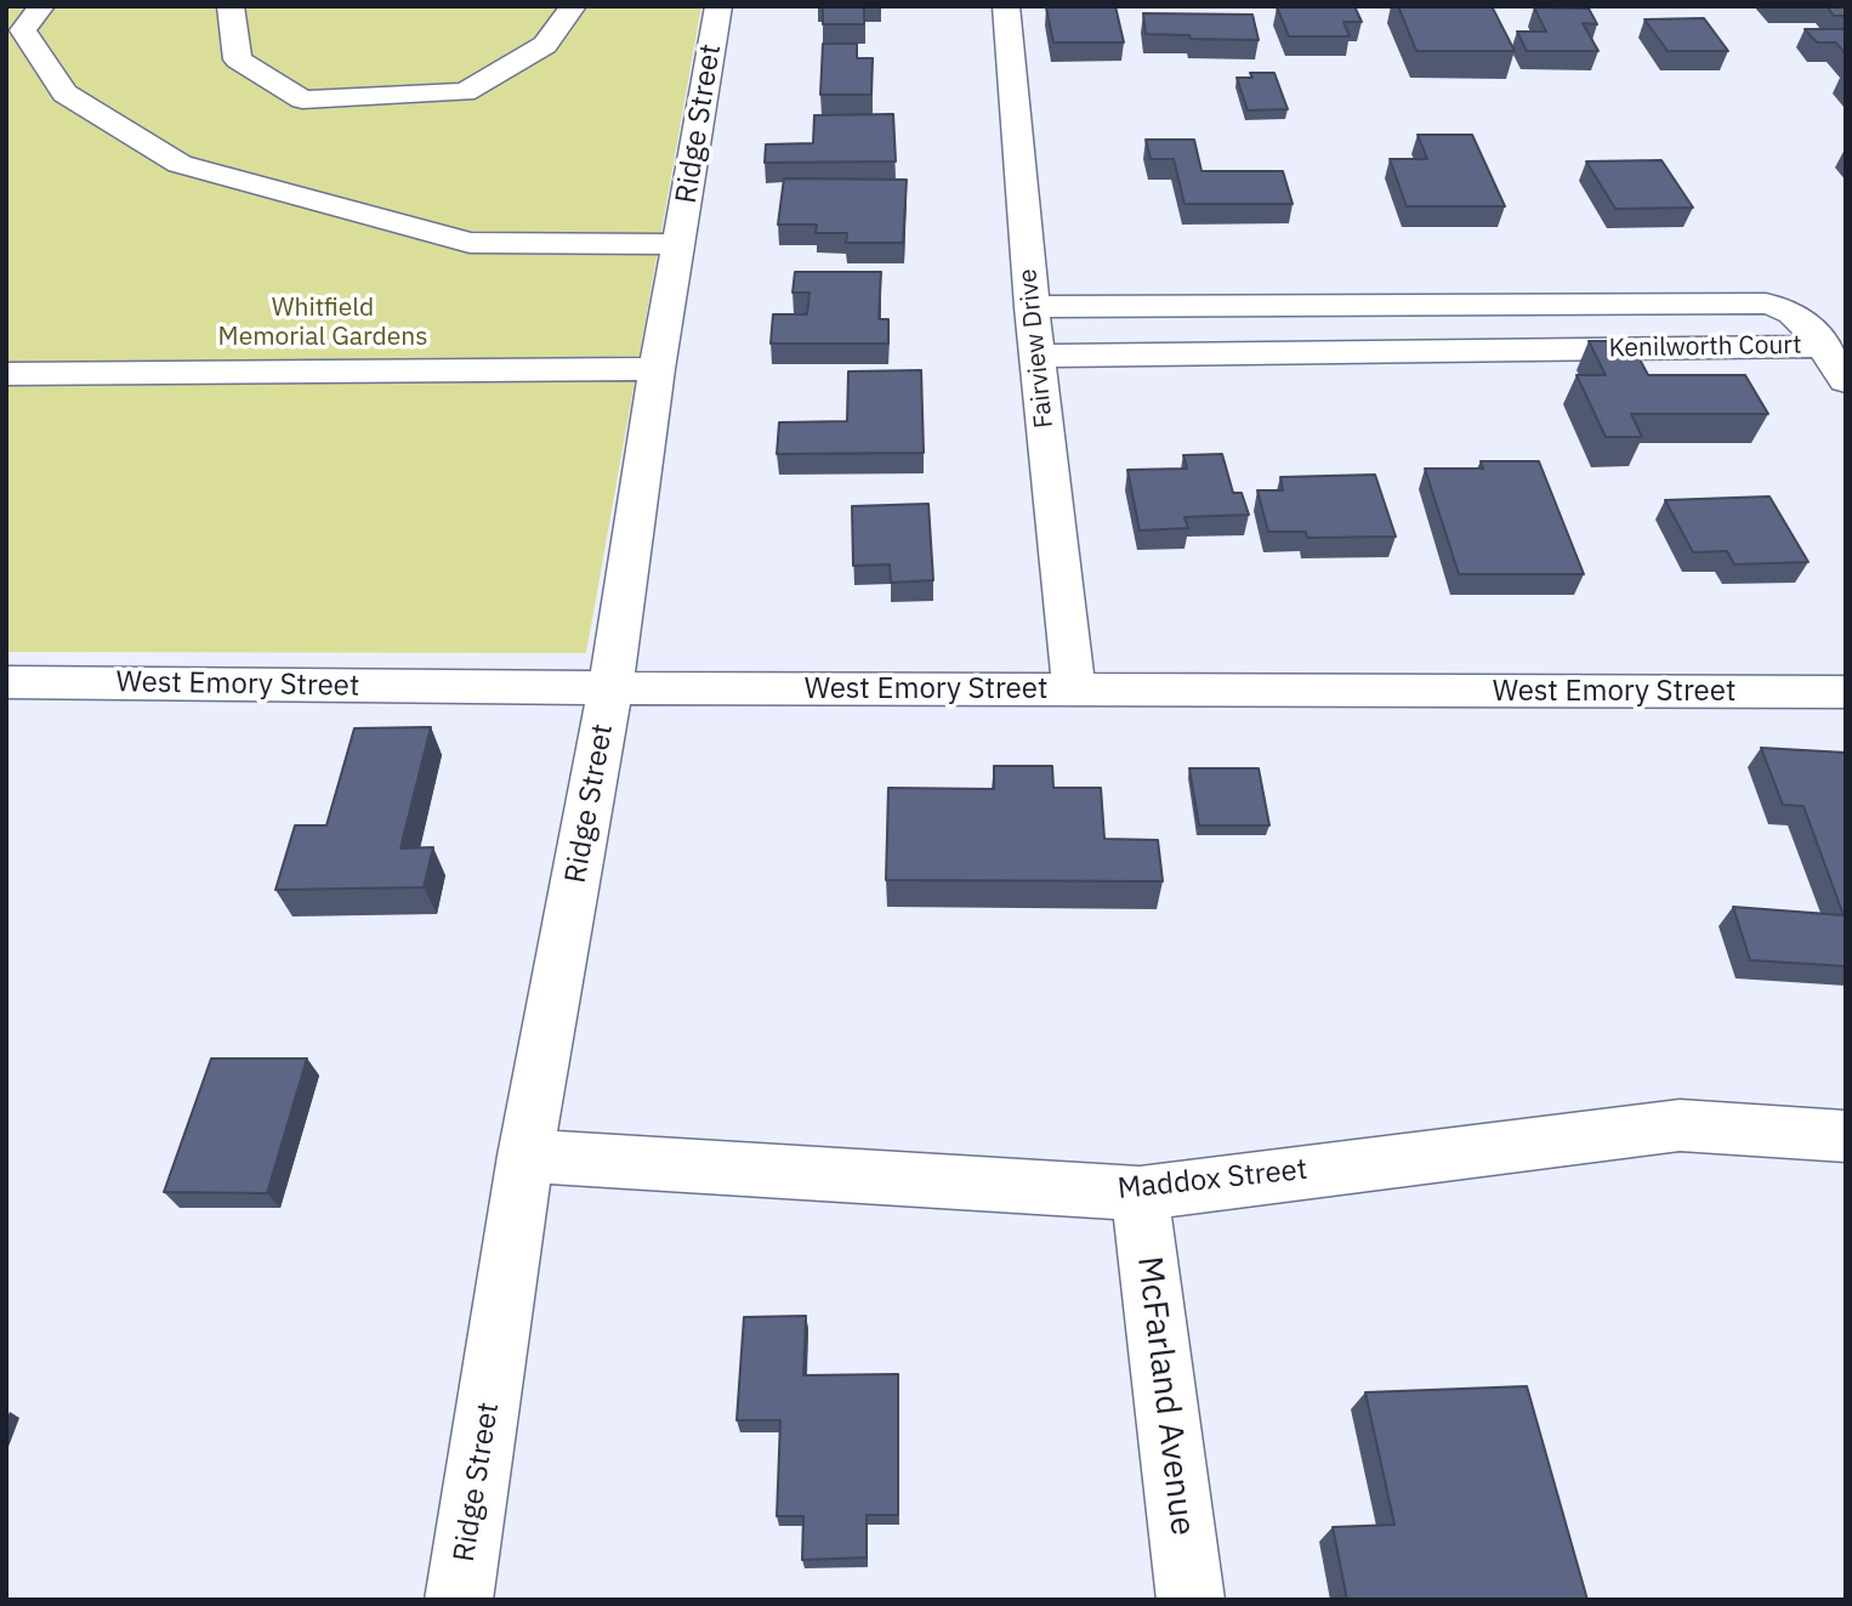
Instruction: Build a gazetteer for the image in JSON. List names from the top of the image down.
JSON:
{
  "streets": {
    "street": [
      "Ridge Street",
      "Kenilworth Court",
      "Fairview Drive",
      "West Emory Street",
      "Maddox Street",
      "McFarland Avenue"
    ]
  },
  "crossings": [
    ["Ridge Street", "West Emory Street"],
    ["Ridge Street", "Maddox Street"],
    ["Kenilworth Court", "Fairview Drive"],
    ["Fairview Drive", "West Emory Street"],
    ["Maddox Street", "McFarland Avenue"]
  ],
  "parks": ["Whitfield Memorial Gardens"]
}
